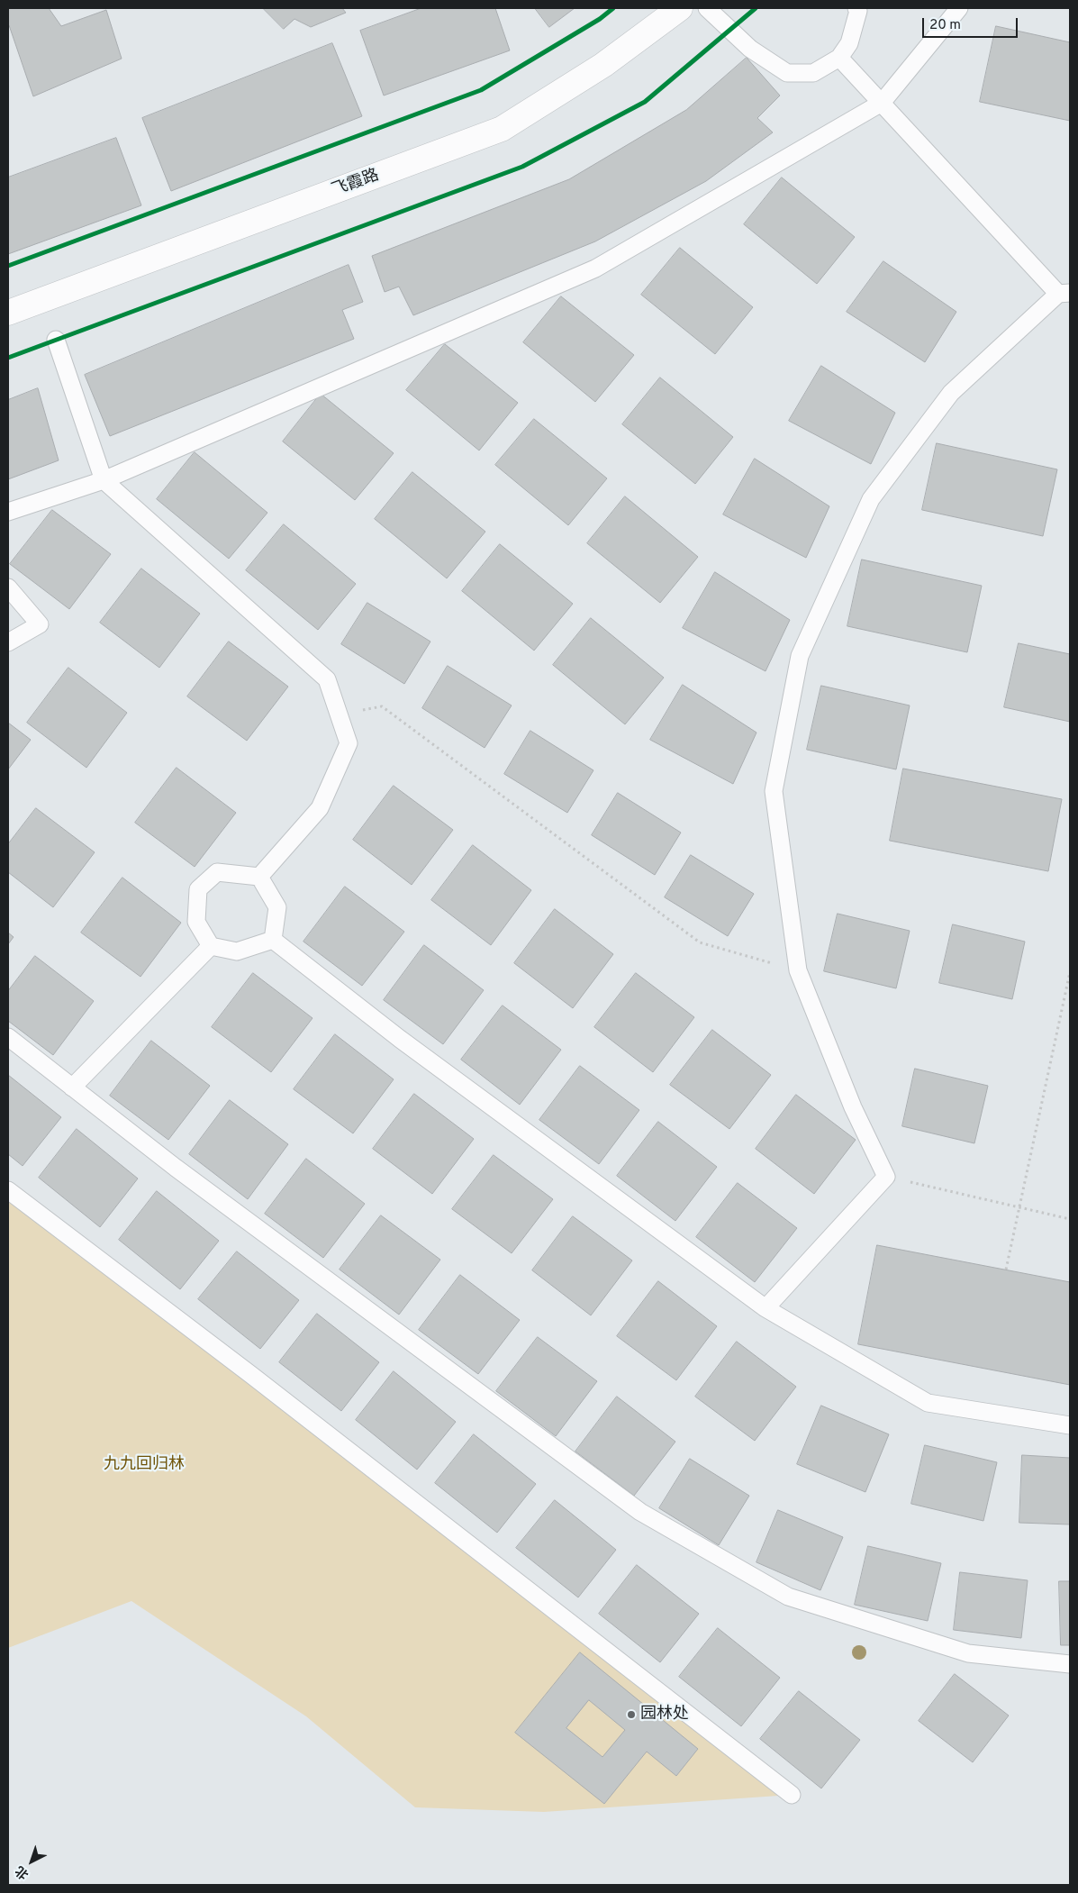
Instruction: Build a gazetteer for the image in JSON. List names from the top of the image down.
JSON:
{
  "streets": {
    "main road": ["飞霞路"]
  },
  "parks": ["九九回归林"],
  "places": ["园林处"],
  "scale_bar": "20 m",
  "north": "bottom left"
}
